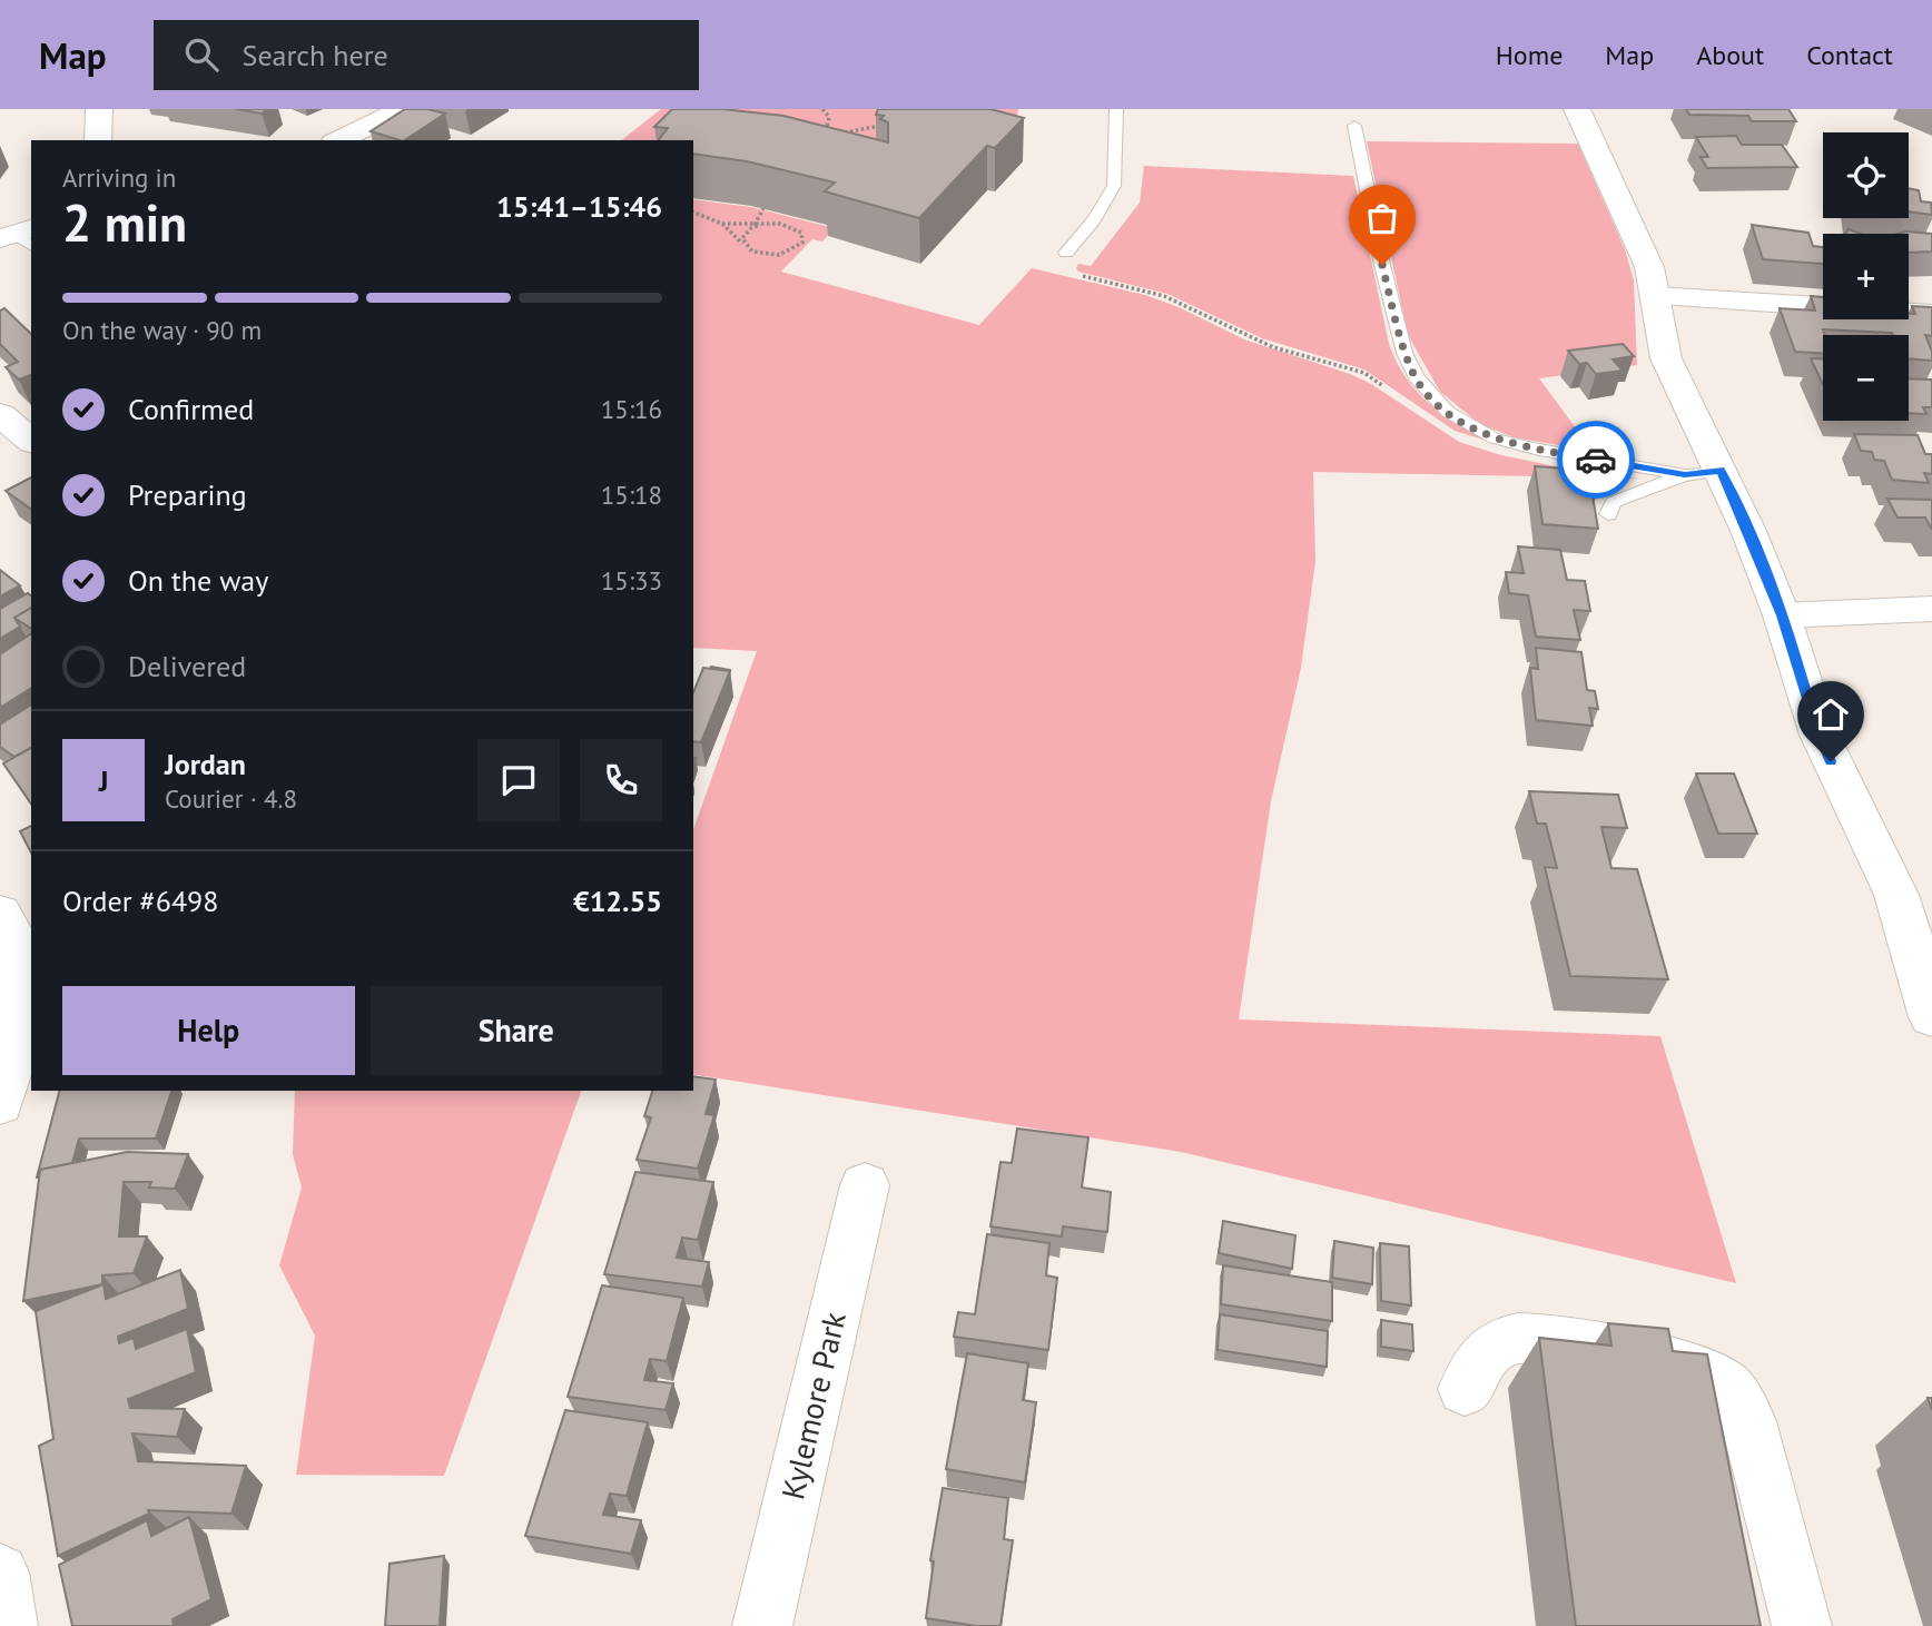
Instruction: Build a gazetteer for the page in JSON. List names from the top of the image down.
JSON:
{
  "streets": {
    "main road": ["Kylemore Park"]
  },
  "page": {
    "header": "Map",
    "search": "Search here",
    "nav": [
      "Home",
      "Map",
      "About",
      "Contact"
    ],
    "map_buttons": ["+", "−"],
    "heading": ["2 min", "Arriving in", "15:41–15:46"],
    "panel": [
      "Jordan",
      "Courier · 4.8",
      "Order #6498",
      "€12.55"
    ],
    "bar": "On the way · 90 m",
    "list": [
      ["Confirmed", "15:16"],
      ["Preparing", "15:18"],
      ["On the way", "15:33"],
      "Delivered"
    ],
    "round": "J",
    "buttons": ["Help", "Share"]
  }
}
